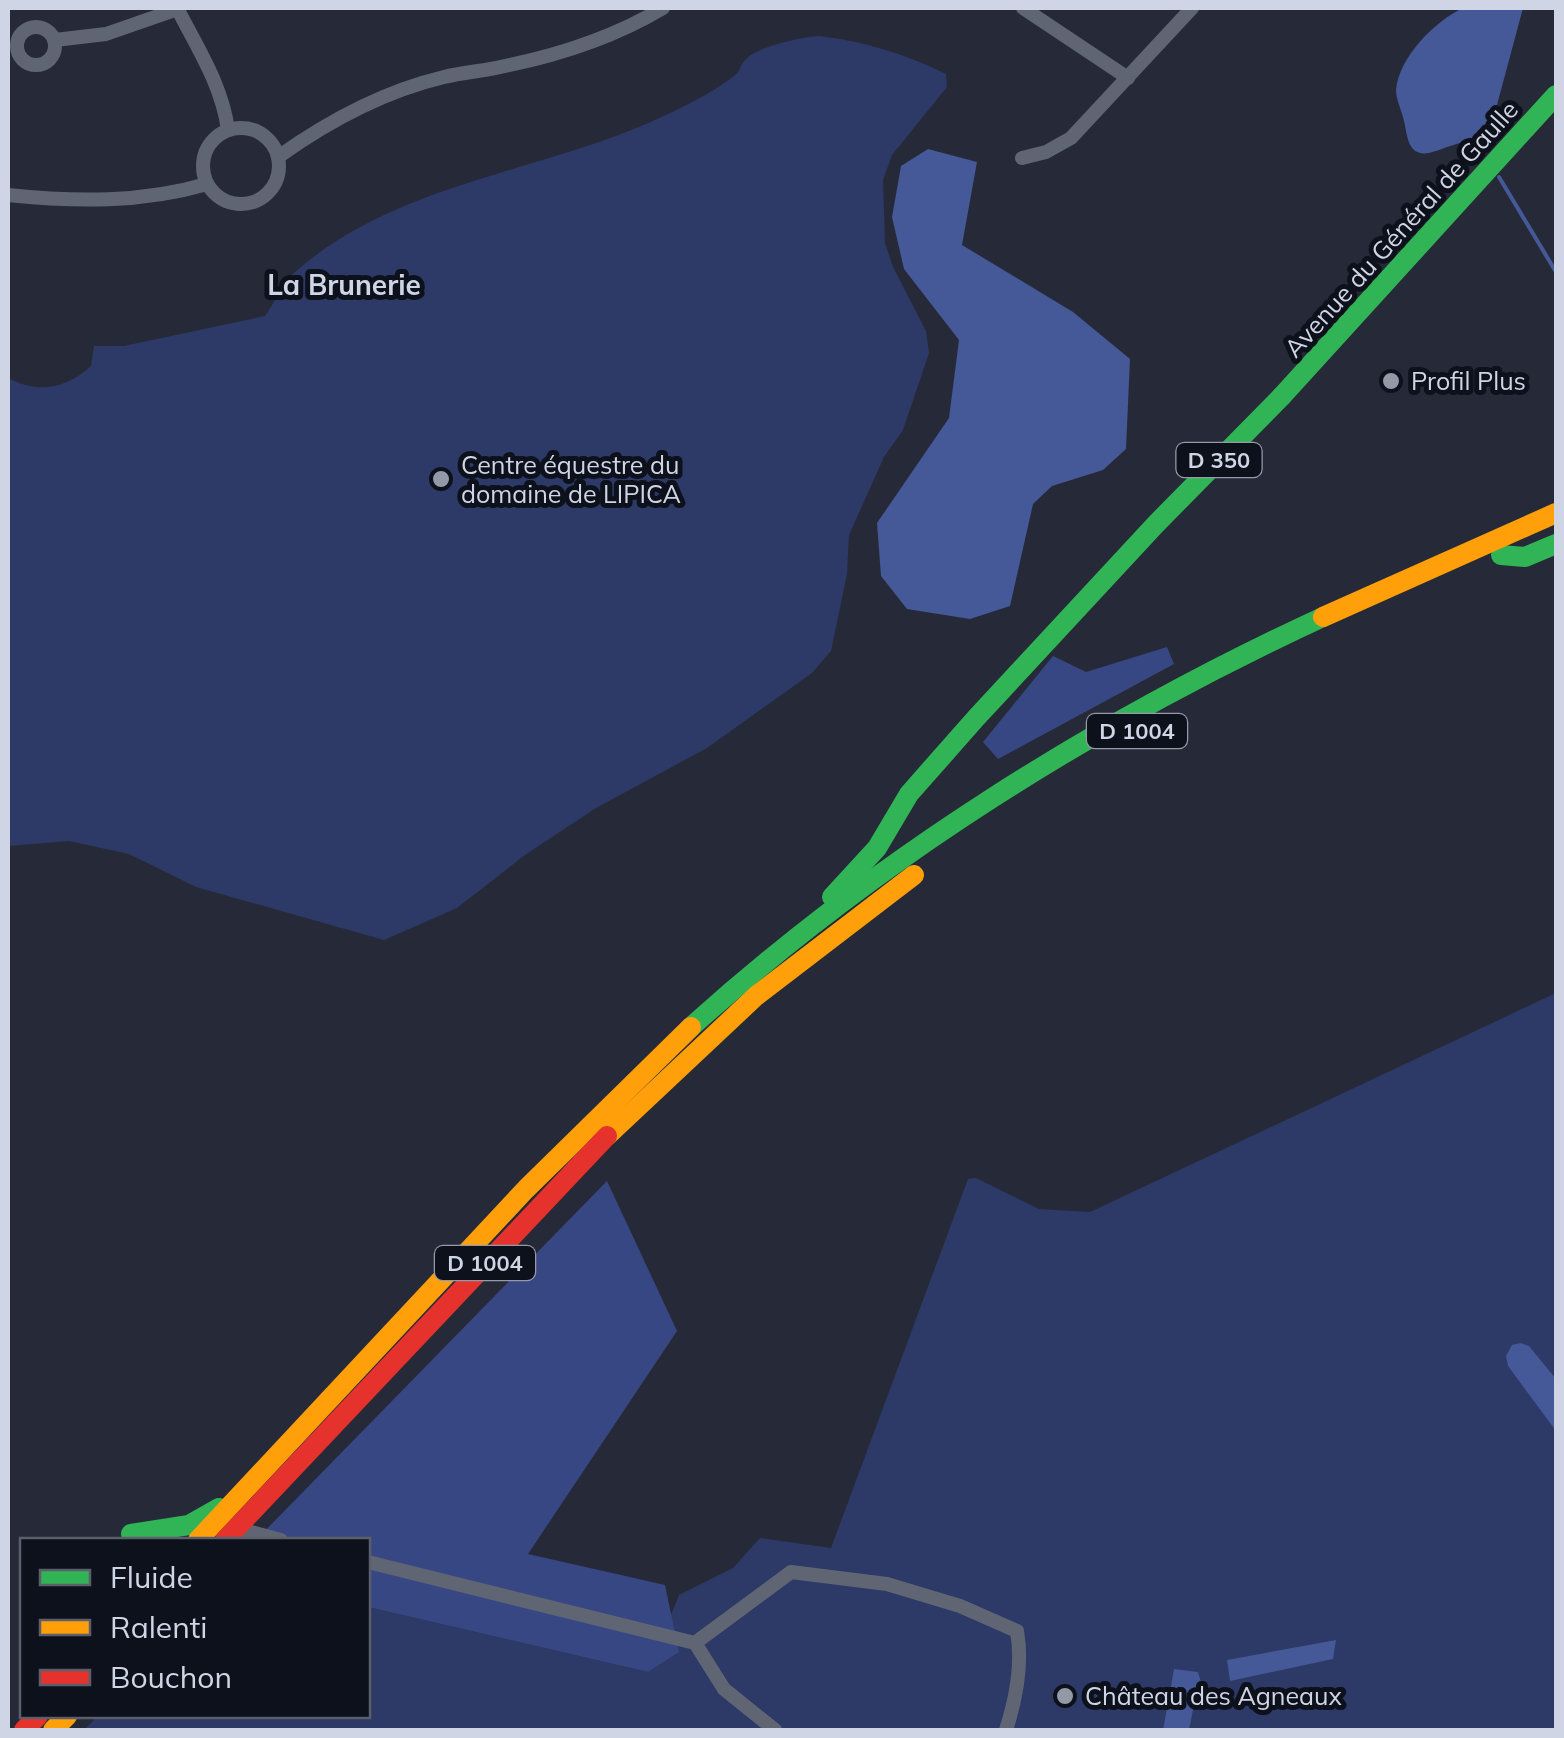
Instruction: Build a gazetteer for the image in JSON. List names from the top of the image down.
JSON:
{
  "streets": {
    "main road": ["Avenue du Général de Gaulle", "D 350", "D 1004"]
  },
  "crossings": [
    ["Avenue du Général de Gaulle", "D 1004"]
  ],
  "districts": ["La Brunerie"],
  "places": ["Profil Plus", "Centre équestre du domaine de LIPICA", "Château des Agneaux"],
  "legend": ["Fluide", "Ralenti", "Bouchon"]
}
